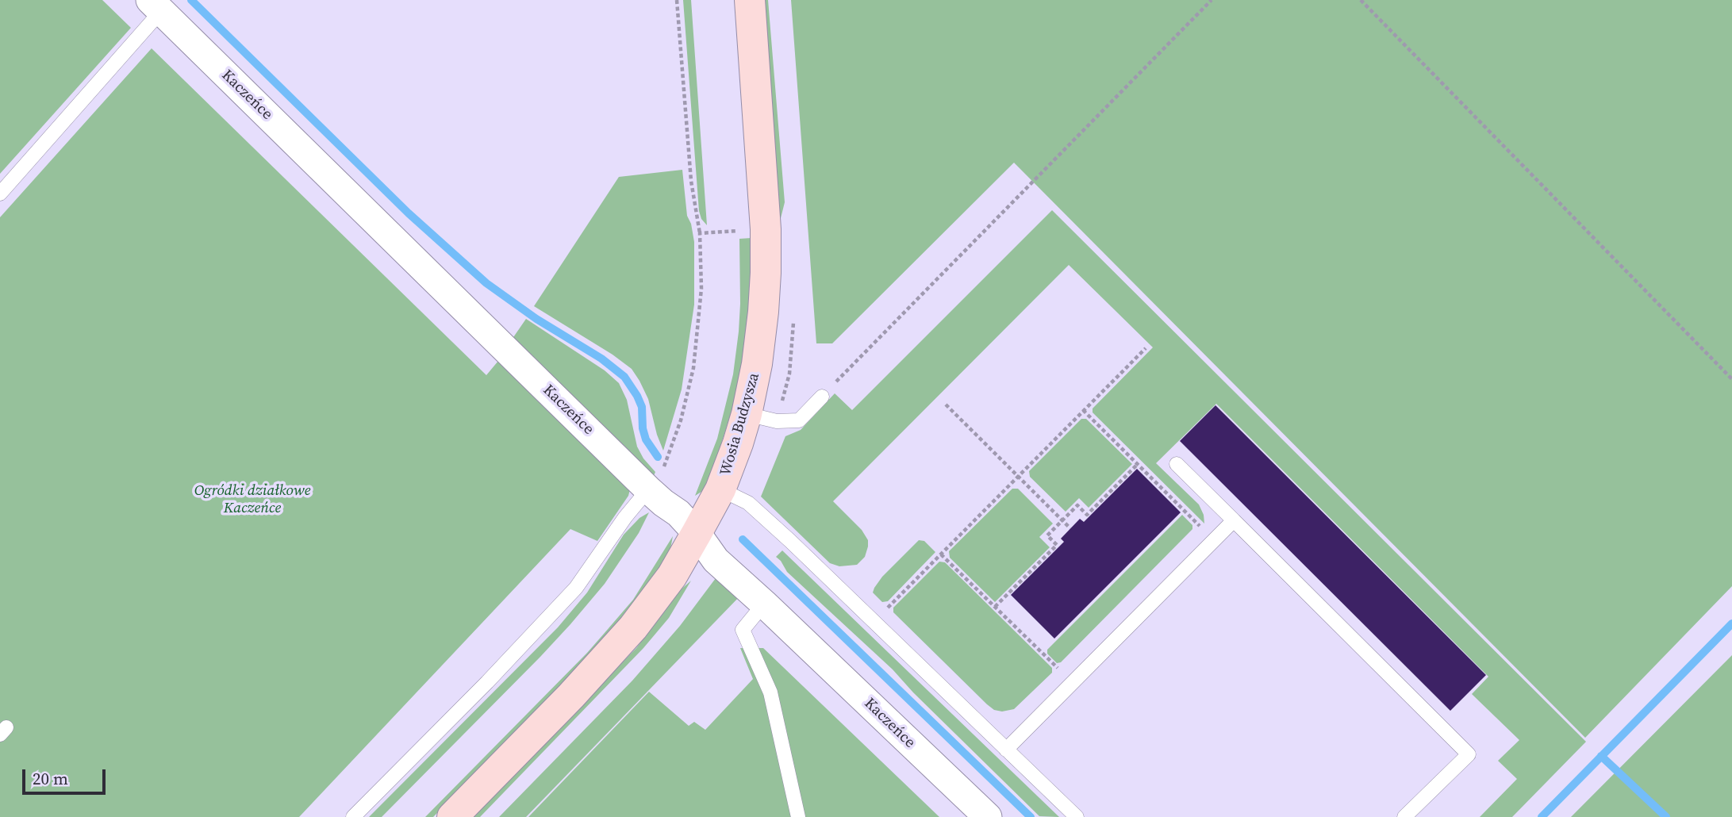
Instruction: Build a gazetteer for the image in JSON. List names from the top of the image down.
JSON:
{
  "streets": {
    "street": ["Kaczeńce", "Wosia Budzysza"]
  },
  "crossings": [
    ["Kaczeńce", "Wosia Budzysza"]
  ],
  "parks": ["Ogródki działkowe Kaczeńce"],
  "scale_bar": "20 m"
}
